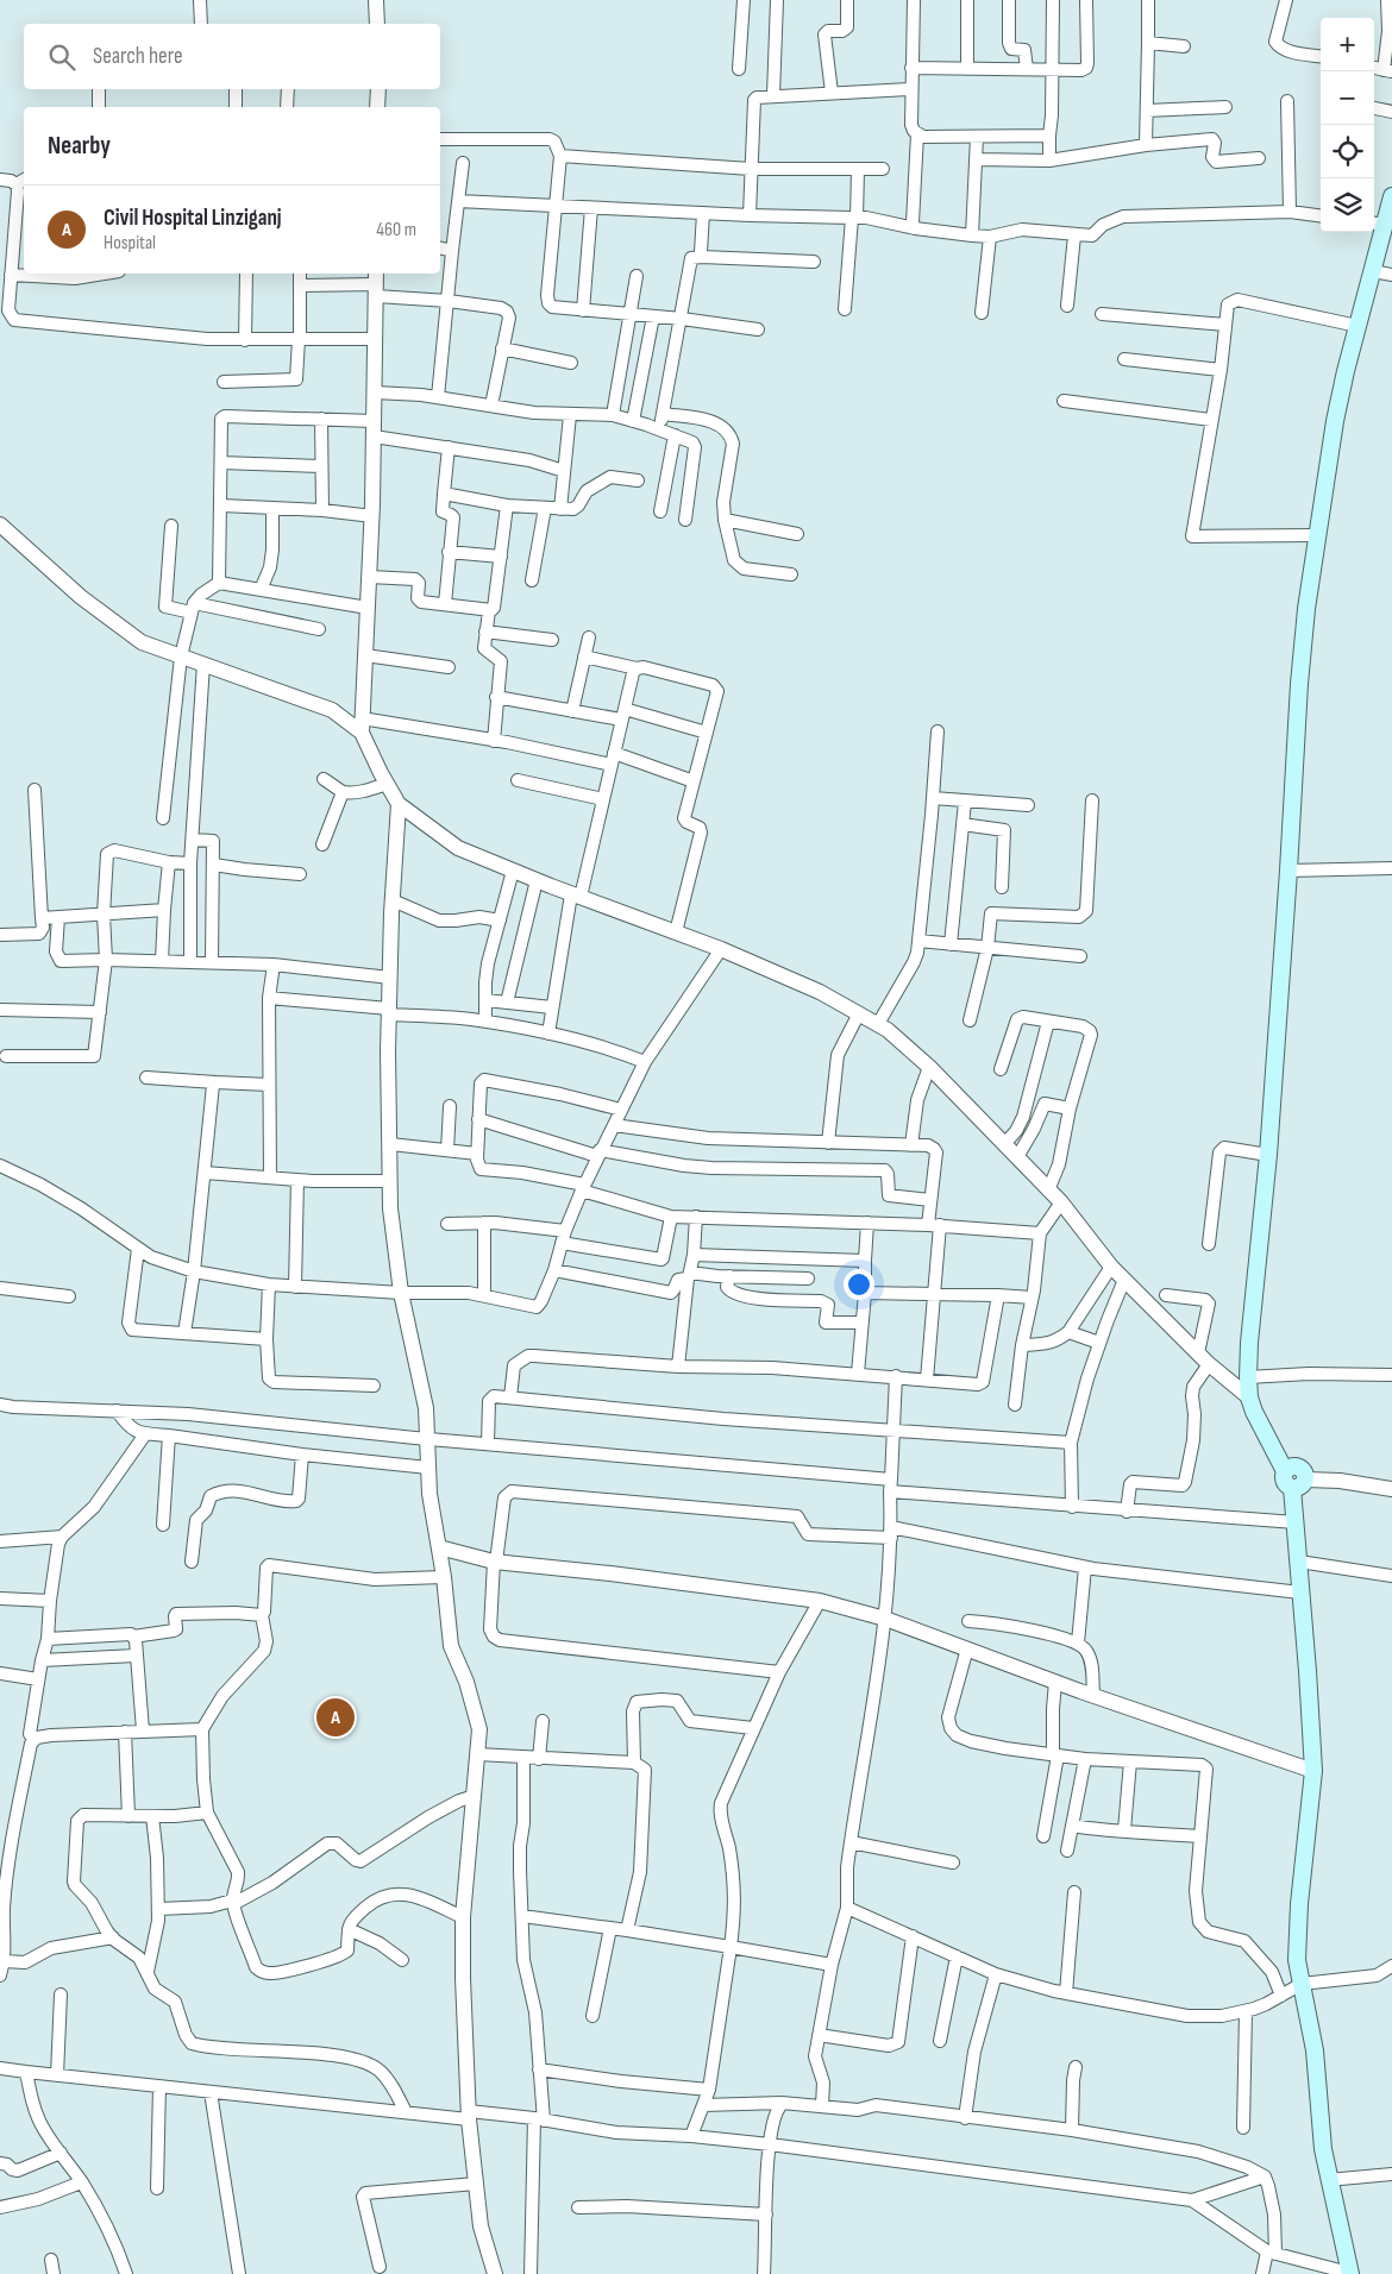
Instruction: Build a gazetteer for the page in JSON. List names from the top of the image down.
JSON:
{
  "page": {
    "map_buttons": ["+", "−"],
    "search": "Search here",
    "heading": "Nearby",
    "list": [
      {
        "mark": "A",
        "name": "Civil Hospital Linziganj",
        "note": "Hospital",
        "value": "460 m"
      }
    ],
    "pins": "A"
  }
}
